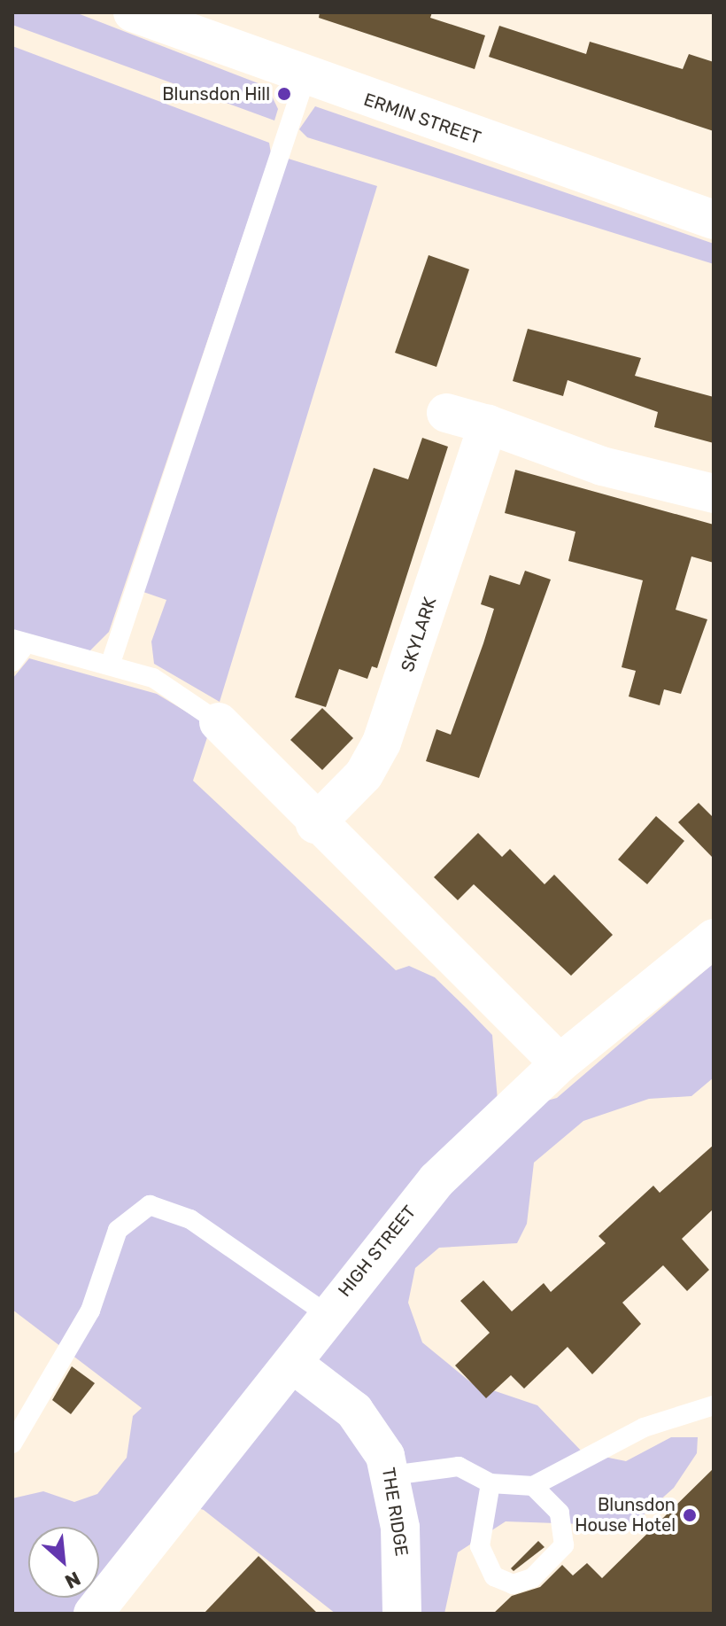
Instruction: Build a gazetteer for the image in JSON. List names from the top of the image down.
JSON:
{
  "streets": {
    "street": [
      "ERMIN STREET",
      "SKYLARK",
      "HIGH STREET",
      "THE RIDGE"
    ]
  },
  "crossings": [
    ["HIGH STREET", "THE RIDGE"]
  ],
  "places": ["Blunsdon Hill", "Blunsdon House Hotel"],
  "north": "bottom right"
}
